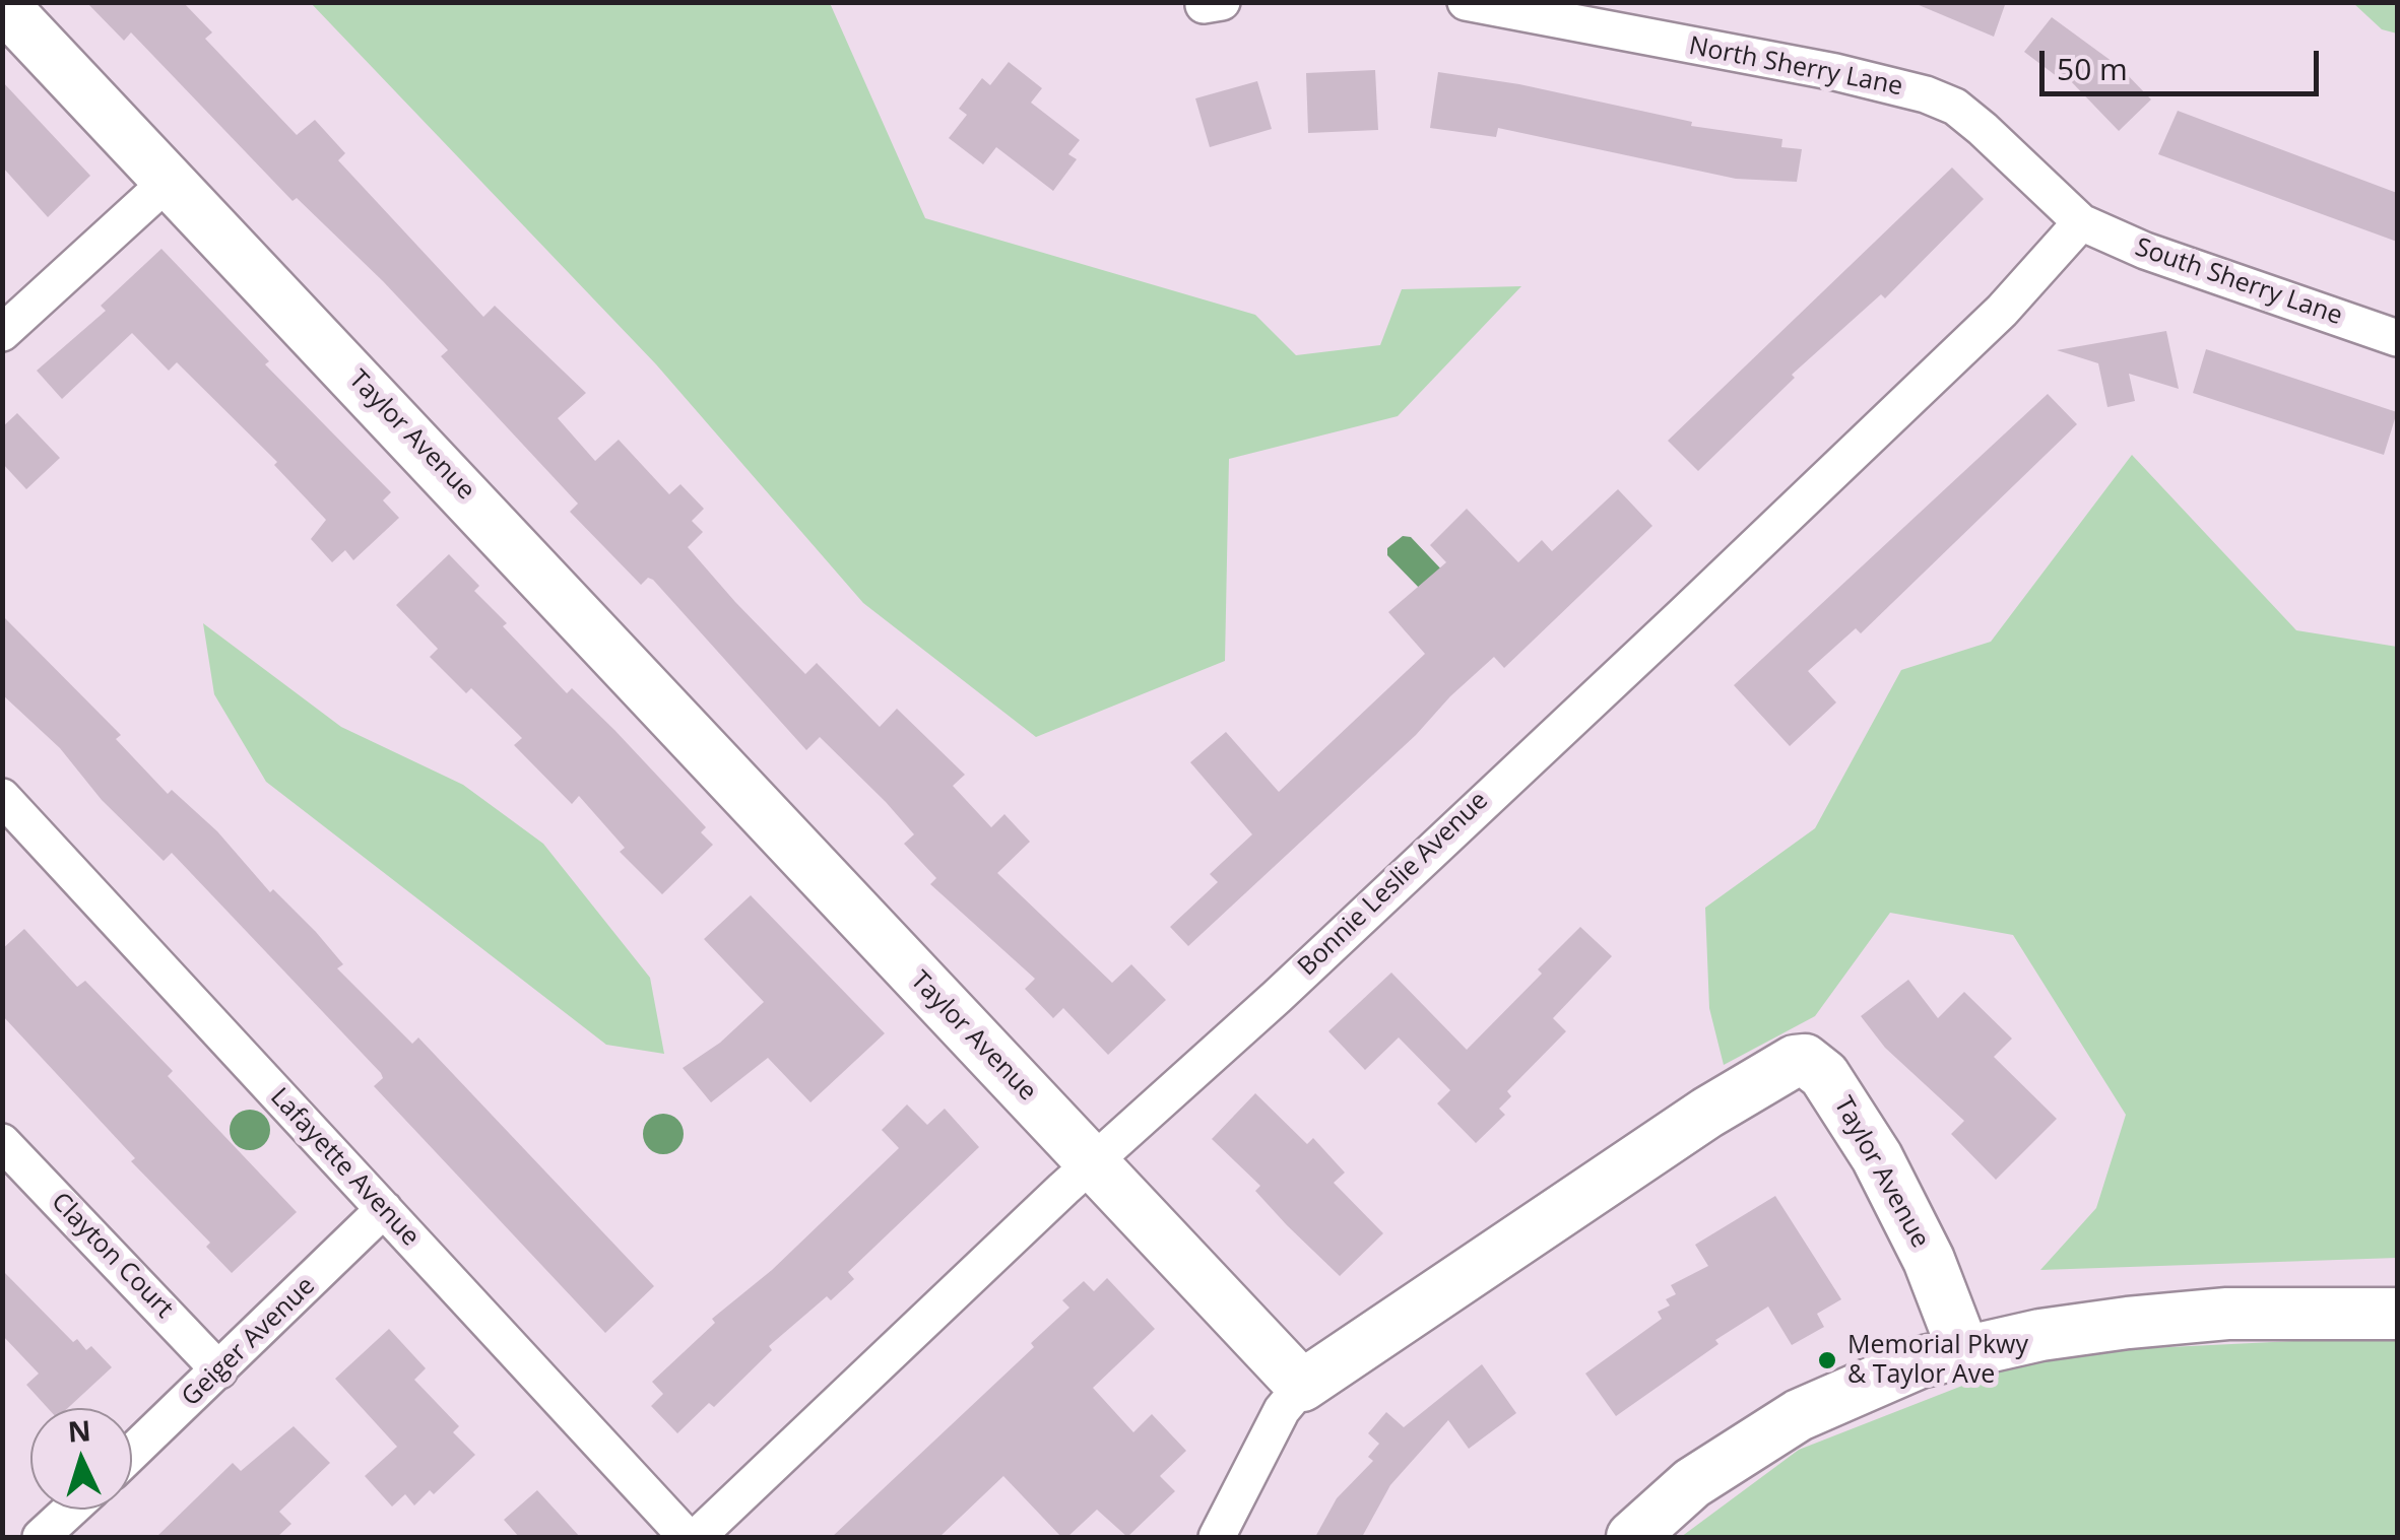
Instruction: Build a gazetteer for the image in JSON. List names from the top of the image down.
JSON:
{
  "streets": {
    "street": [
      "North Sherry Lane",
      "South Sherry Lane",
      "Taylor Avenue",
      "Bonnie Leslie Avenue",
      "Lafayette Avenue",
      "Clayton Court",
      "Geiger Avenue"
    ]
  },
  "crossings": [
    ["North Sherry Lane", "South Sherry Lane"],
    ["North Sherry Lane", "Bonnie Leslie Avenue"],
    ["South Sherry Lane", "Bonnie Leslie Avenue"],
    ["Taylor Avenue", "Bonnie Leslie Avenue"],
    ["Lafayette Avenue", "Geiger Avenue"],
    ["Clayton Court", "Geiger Avenue"]
  ],
  "places": ["Memorial Pkwy & Taylor Ave"],
  "scale_bar": "50 m",
  "north": "top"
}
